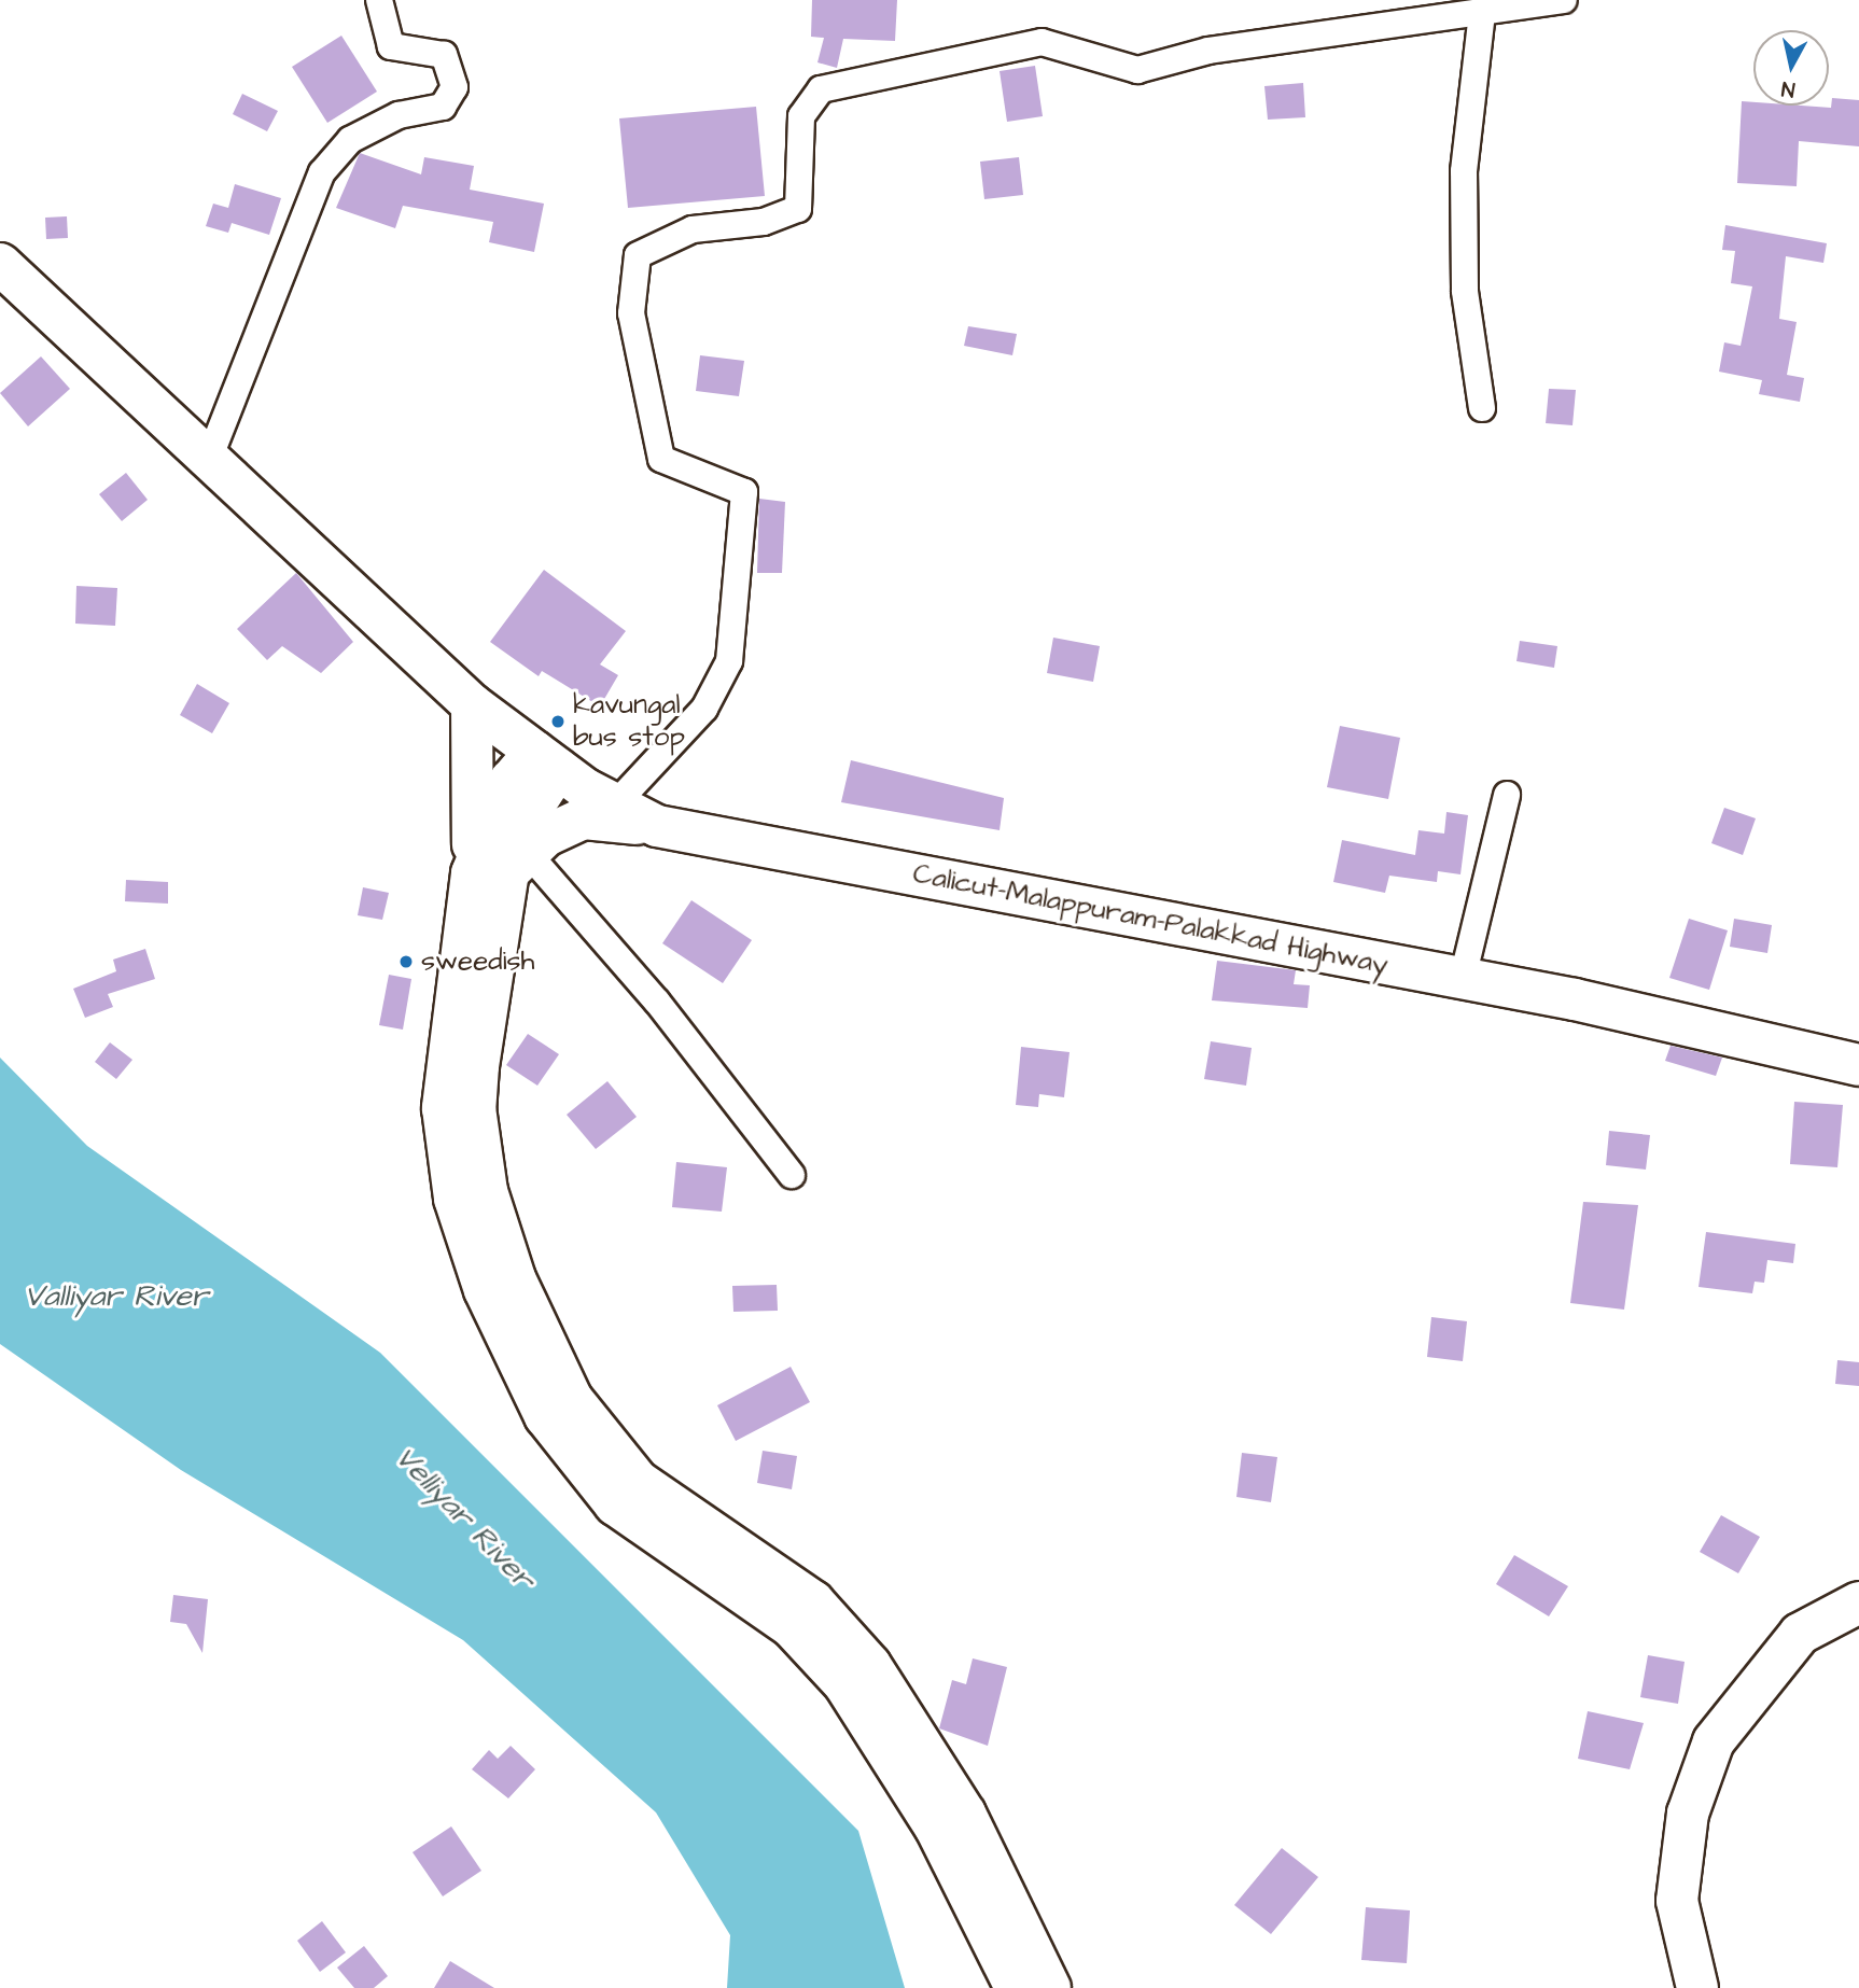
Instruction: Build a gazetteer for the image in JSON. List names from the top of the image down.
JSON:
{
  "streets": {
    "highway": ["Calicut-Malappuram-Palakkad Highway"]
  },
  "water": ["Valliyar River", "Velliyar River"],
  "places": ["kavungal bus stop", "sweedish"],
  "north": "bottom"
}
